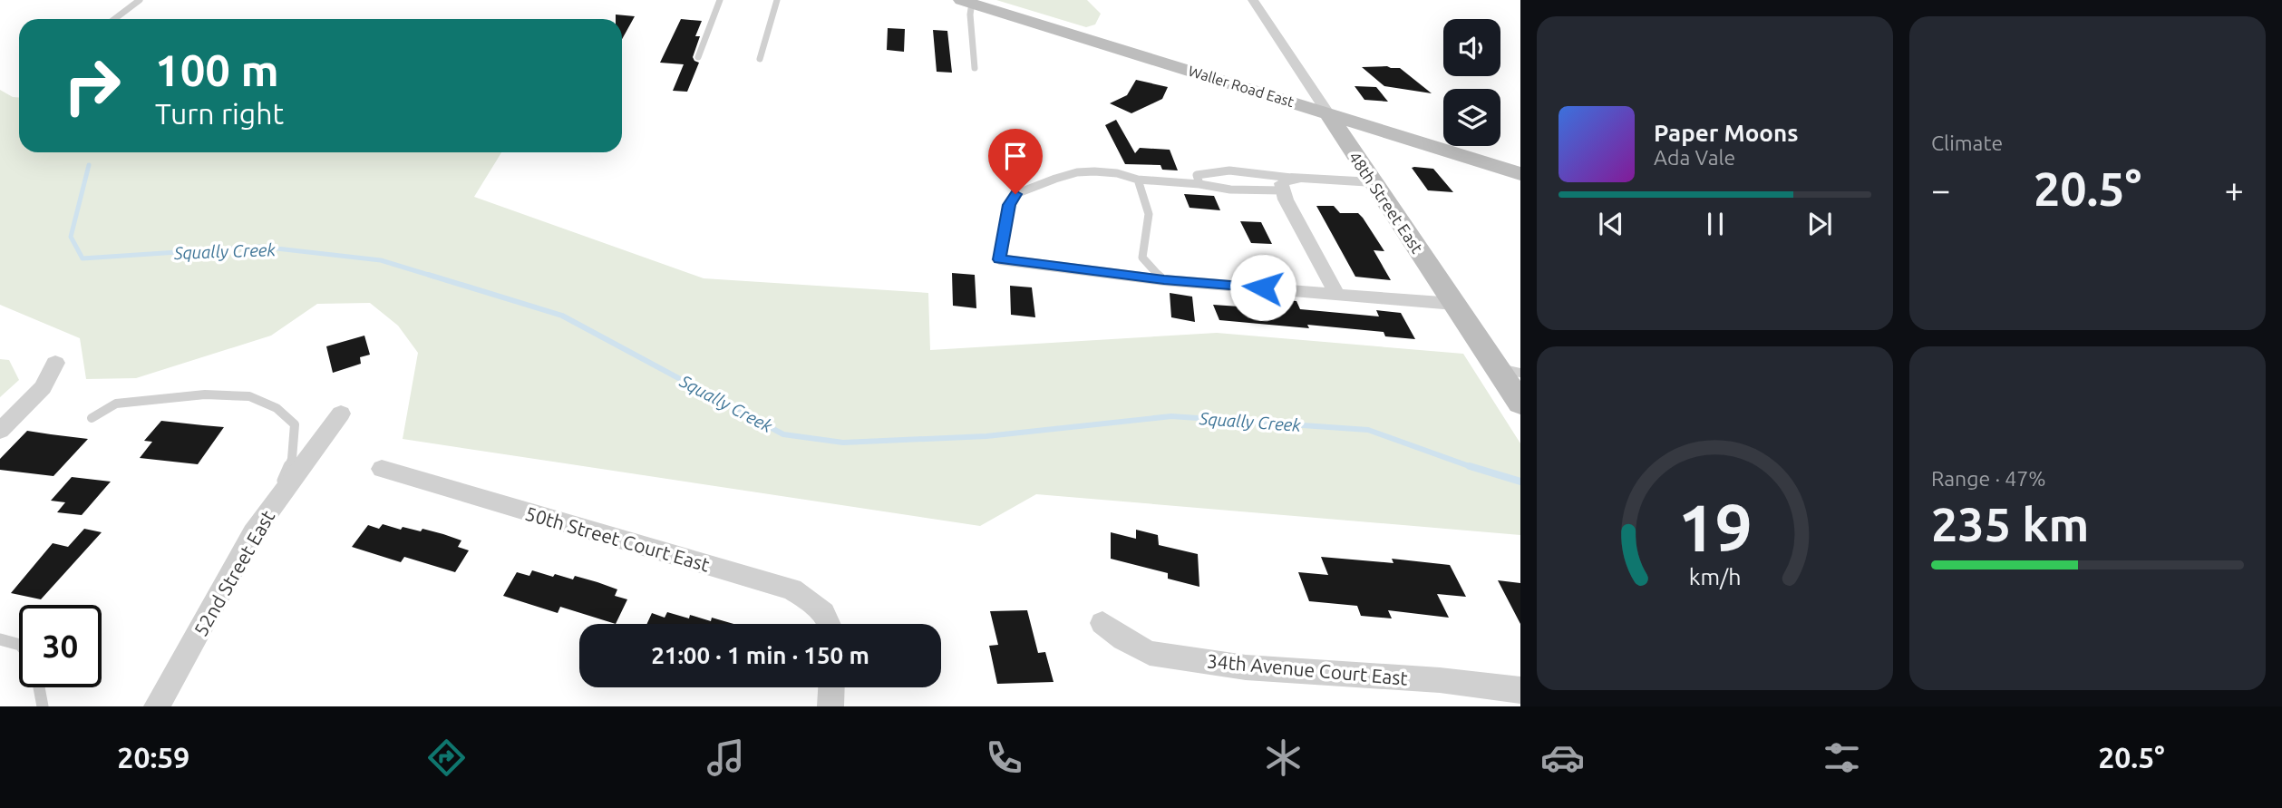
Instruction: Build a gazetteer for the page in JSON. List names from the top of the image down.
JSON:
{
  "streets": {
    "street": [
      "Waller Road East",
      "48th Street East",
      "50th Street Court East",
      "52nd Street East",
      "34th Avenue Court East"
    ]
  },
  "crossings": [
    ["Waller Road East", "48th Street East"]
  ],
  "water": ["Squally Creek"],
  "page": {
    "tile": [
      "Climate",
      ["Range · 47%", "235 km"]
    ],
    "turn": ["100 m", "Turn right"],
    "song": ["Paper Moons", "Ada Vale"],
    "heat": ["−", "20.5°", "+"],
    "limit": "30",
    "trip": "21:00 · 1 min · 150 m",
    "tabs": ["20:59", "20.5°"],
    "gauge": ["19", "km/h"]
  }
}
